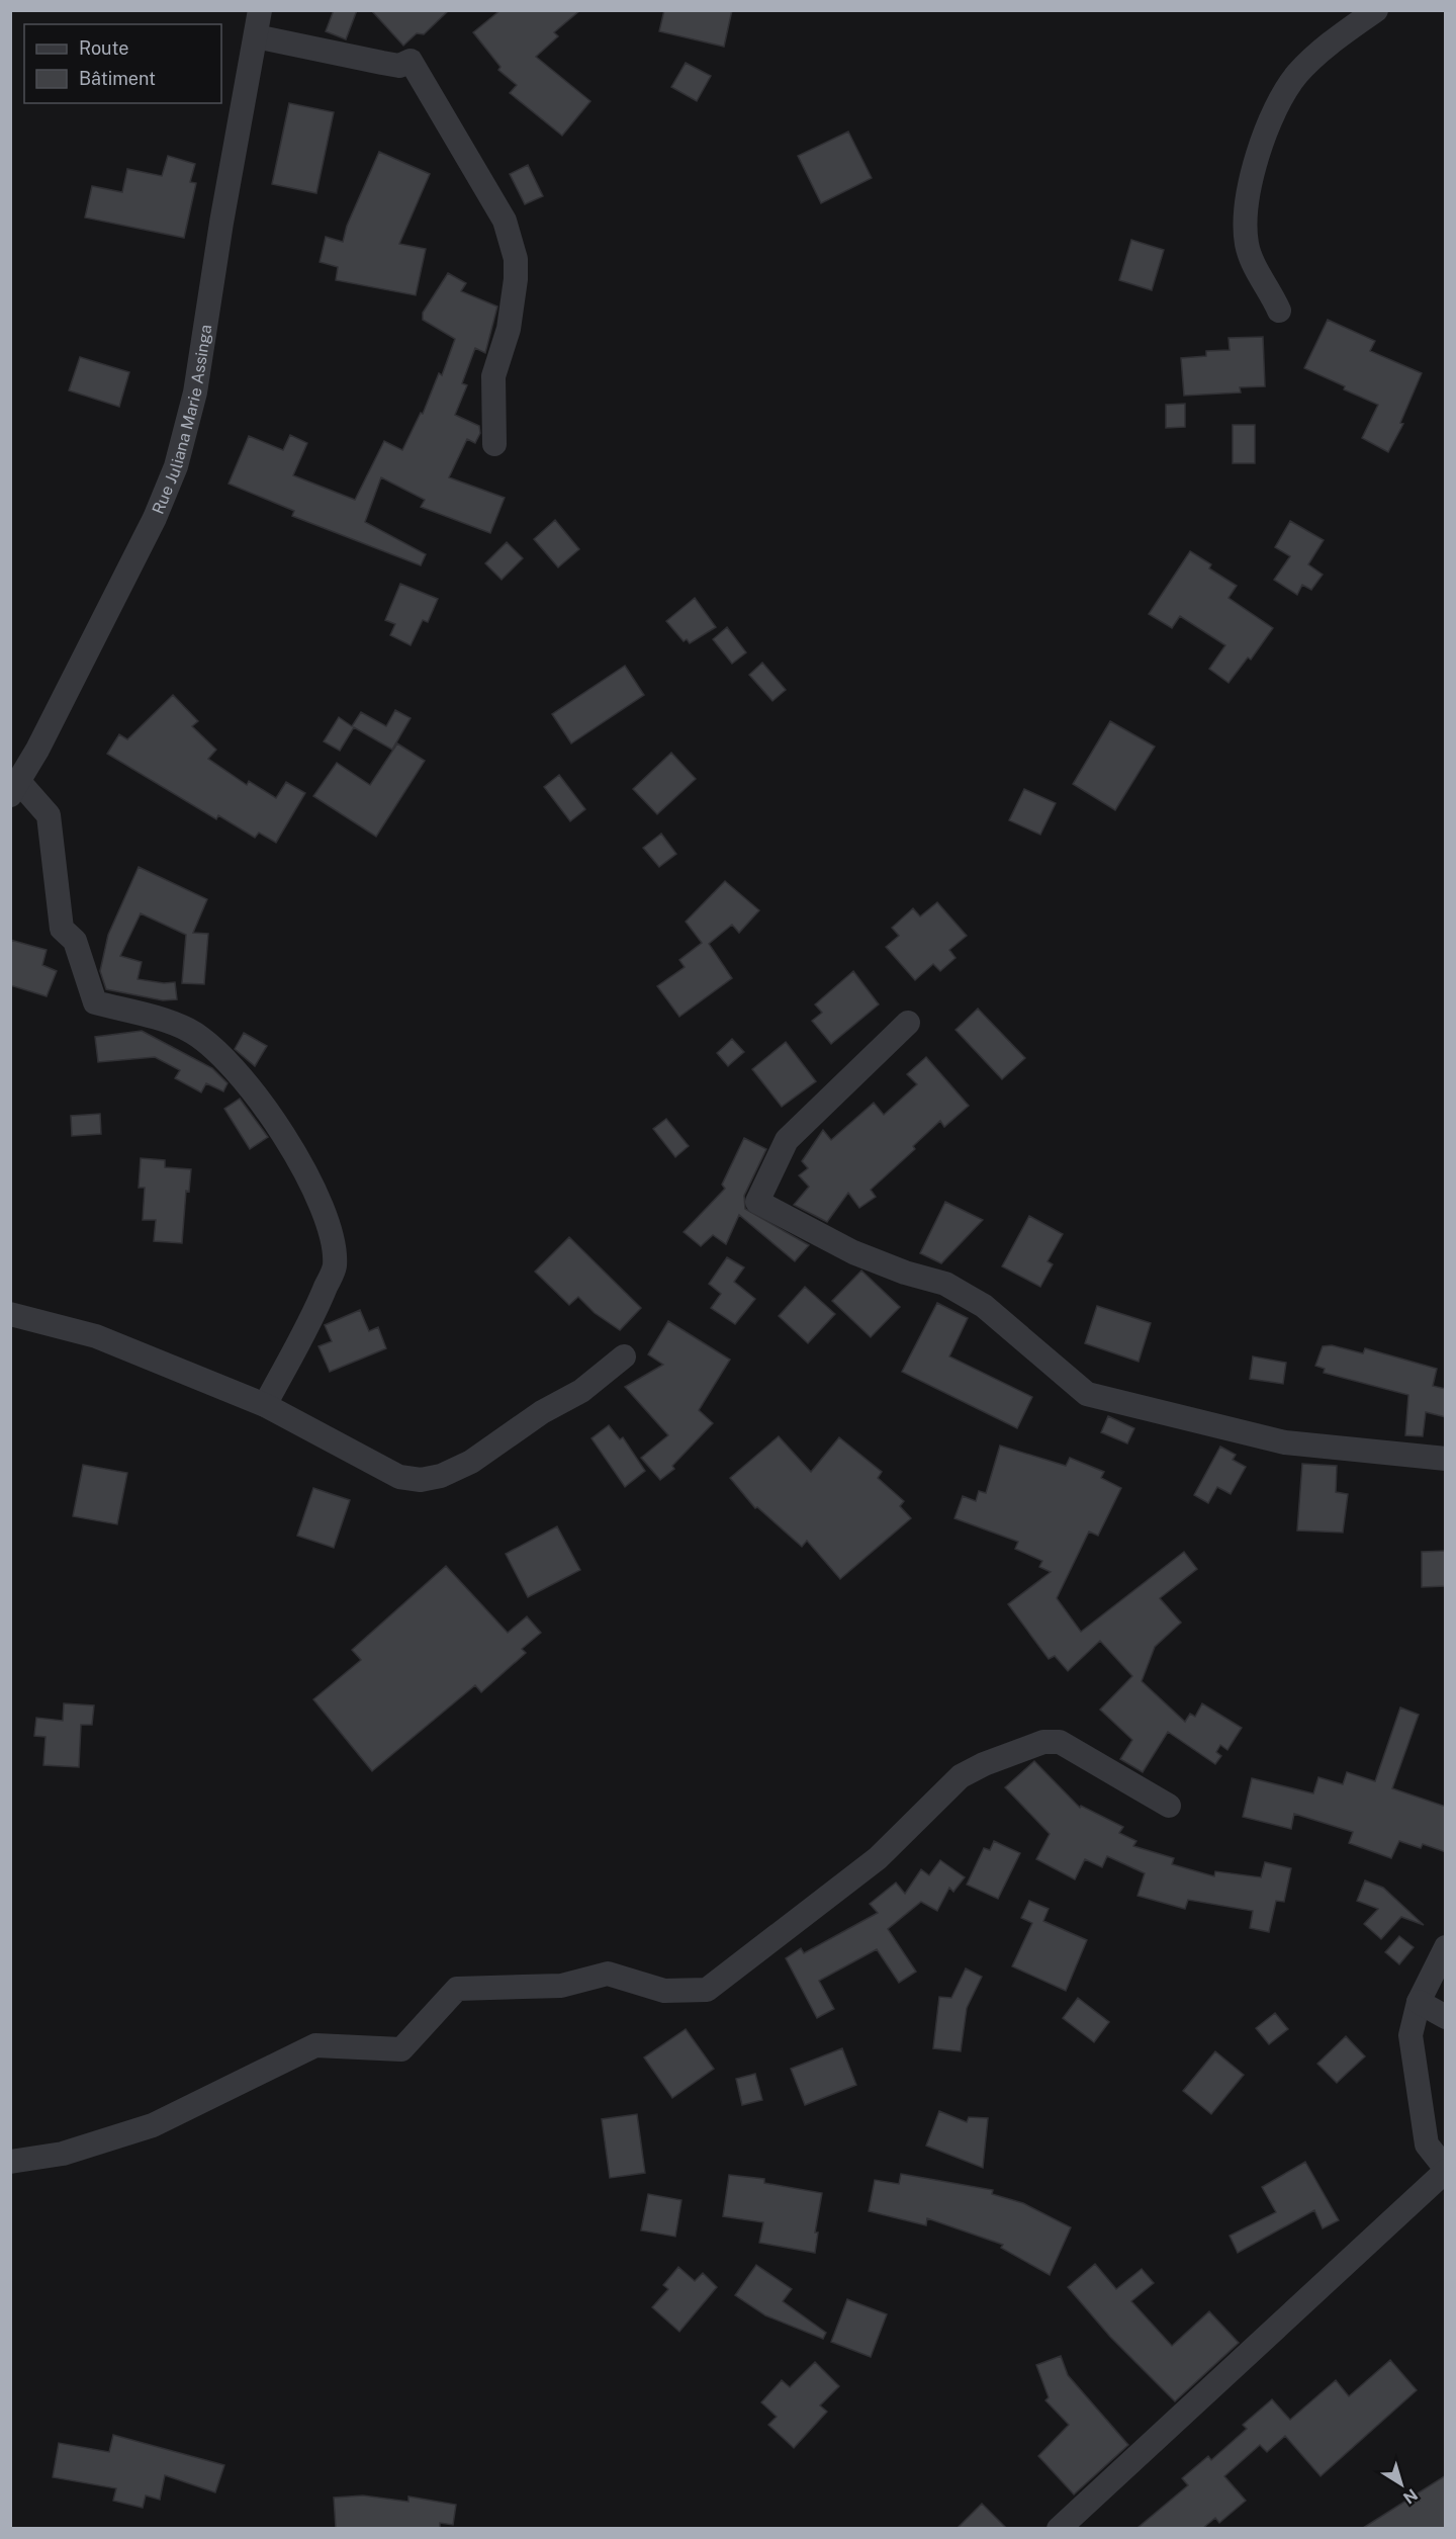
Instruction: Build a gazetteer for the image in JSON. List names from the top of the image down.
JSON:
{
  "streets": {
    "street": ["Rue Juliana Marie Assinga"]
  },
  "legend": ["Route", "Bâtiment"],
  "north": "bottom right"
}
